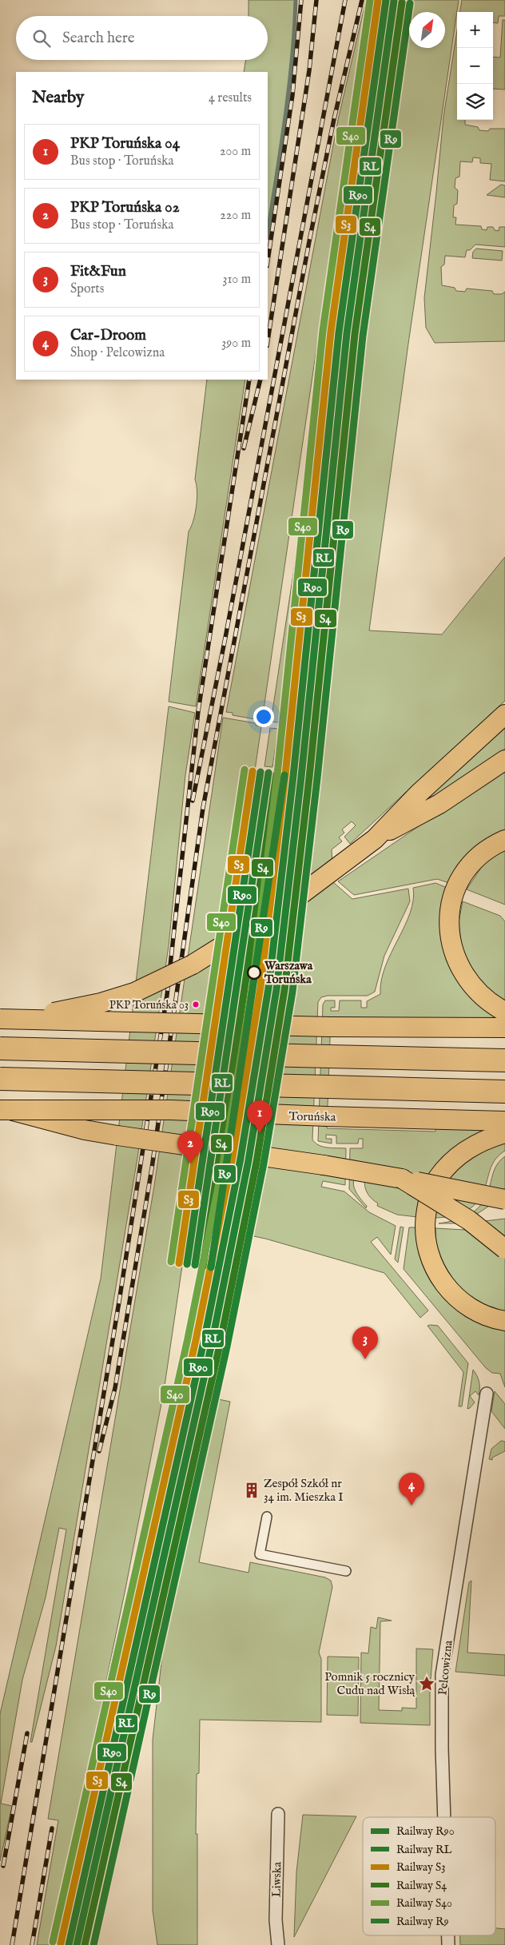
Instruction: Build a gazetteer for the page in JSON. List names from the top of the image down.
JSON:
{
  "streets": {
    "main road": ["Toruńska"],
    "street": ["Pelcowizna", "Liwska"]
  },
  "places": {
    "other": ["Warszawa Toruńska", "PKP Toruńska 03"],
    "building": ["Zespół Szkół nr 34 im. Mieszka I"],
    "place": ["Pomnik 5 rocznicy Cudu nad Wisłą"]
  },
  "lines": [
    "rail line R90",
    "rail line S3",
    "rail line S40",
    "rail line RL",
    "rail line S4",
    "rail line R9"
  ],
  "legend": [
    "Railway R90",
    "Railway RL",
    "Railway S3",
    "Railway S4",
    "Railway S40",
    "Railway R9"
  ],
  "north": "top right",
  "page": {
    "map_buttons": ["+", "−"],
    "search": "Search here",
    "heading": ["Nearby", "4 results"],
    "list": [
      {
        "mark": "1",
        "name": "PKP Toruńska 04",
        "note": "Bus stop · Toruńska",
        "value": "200 m"
      },
      {
        "mark": "2",
        "name": "PKP Toruńska 02",
        "note": "Bus stop · Toruńska",
        "value": "220 m"
      },
      {
        "mark": "3",
        "name": "Fit&Fun",
        "note": "Sports",
        "value": "310 m"
      },
      {
        "mark": "4",
        "name": "Car-Droom",
        "note": "Shop · Pelcowizna",
        "value": "390 m"
      }
    ],
    "pins": [
      "1",
      "2",
      "3",
      "4"
    ]
  }
}
